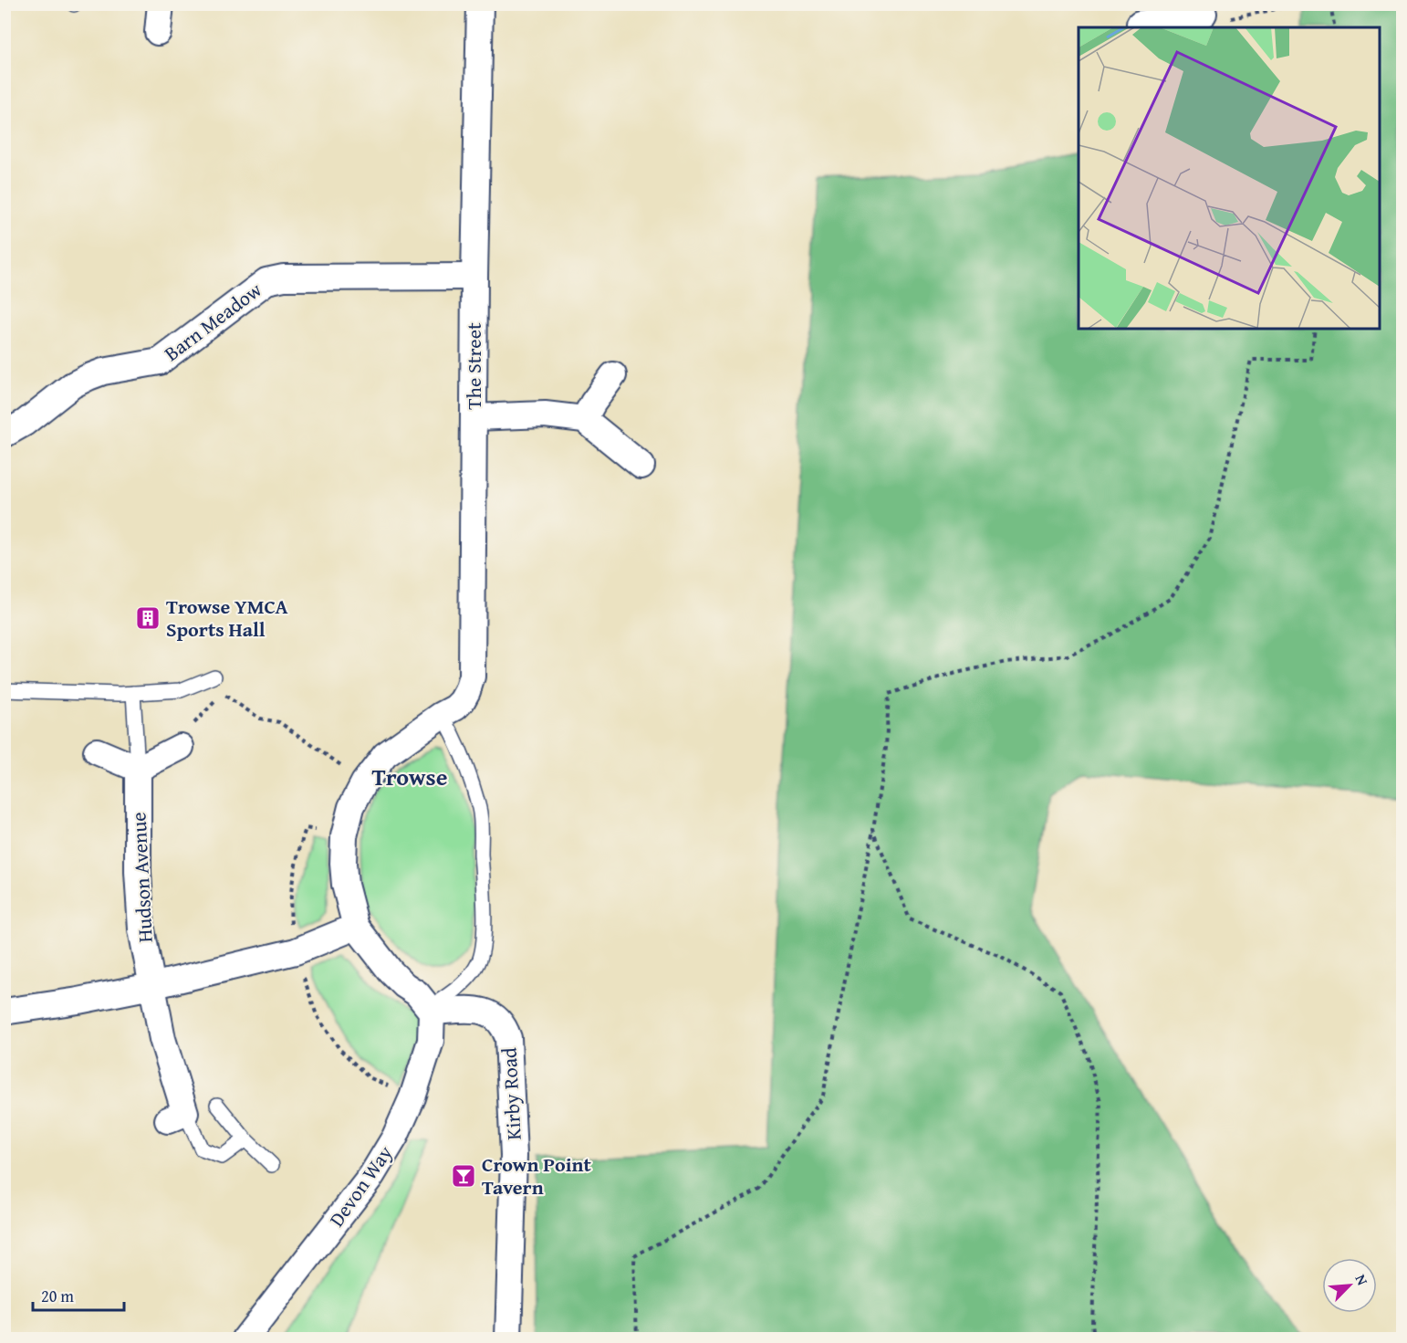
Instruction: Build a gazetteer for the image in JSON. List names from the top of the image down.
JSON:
{
  "streets": {
    "street": [
      "Barn Meadow",
      "The Street",
      "Hudson Avenue",
      "Kirby Road",
      "Devon Way"
    ]
  },
  "crossings": [
    ["Barn Meadow", "The Street"],
    ["Kirby Road", "Devon Way"]
  ],
  "districts": ["Trowse"],
  "places": {
    "building": ["Trowse YMCA Sports Hall"],
    "bar": ["Crown Point Tavern"]
  },
  "scale_bar": "20 m",
  "north": "top right"
}
